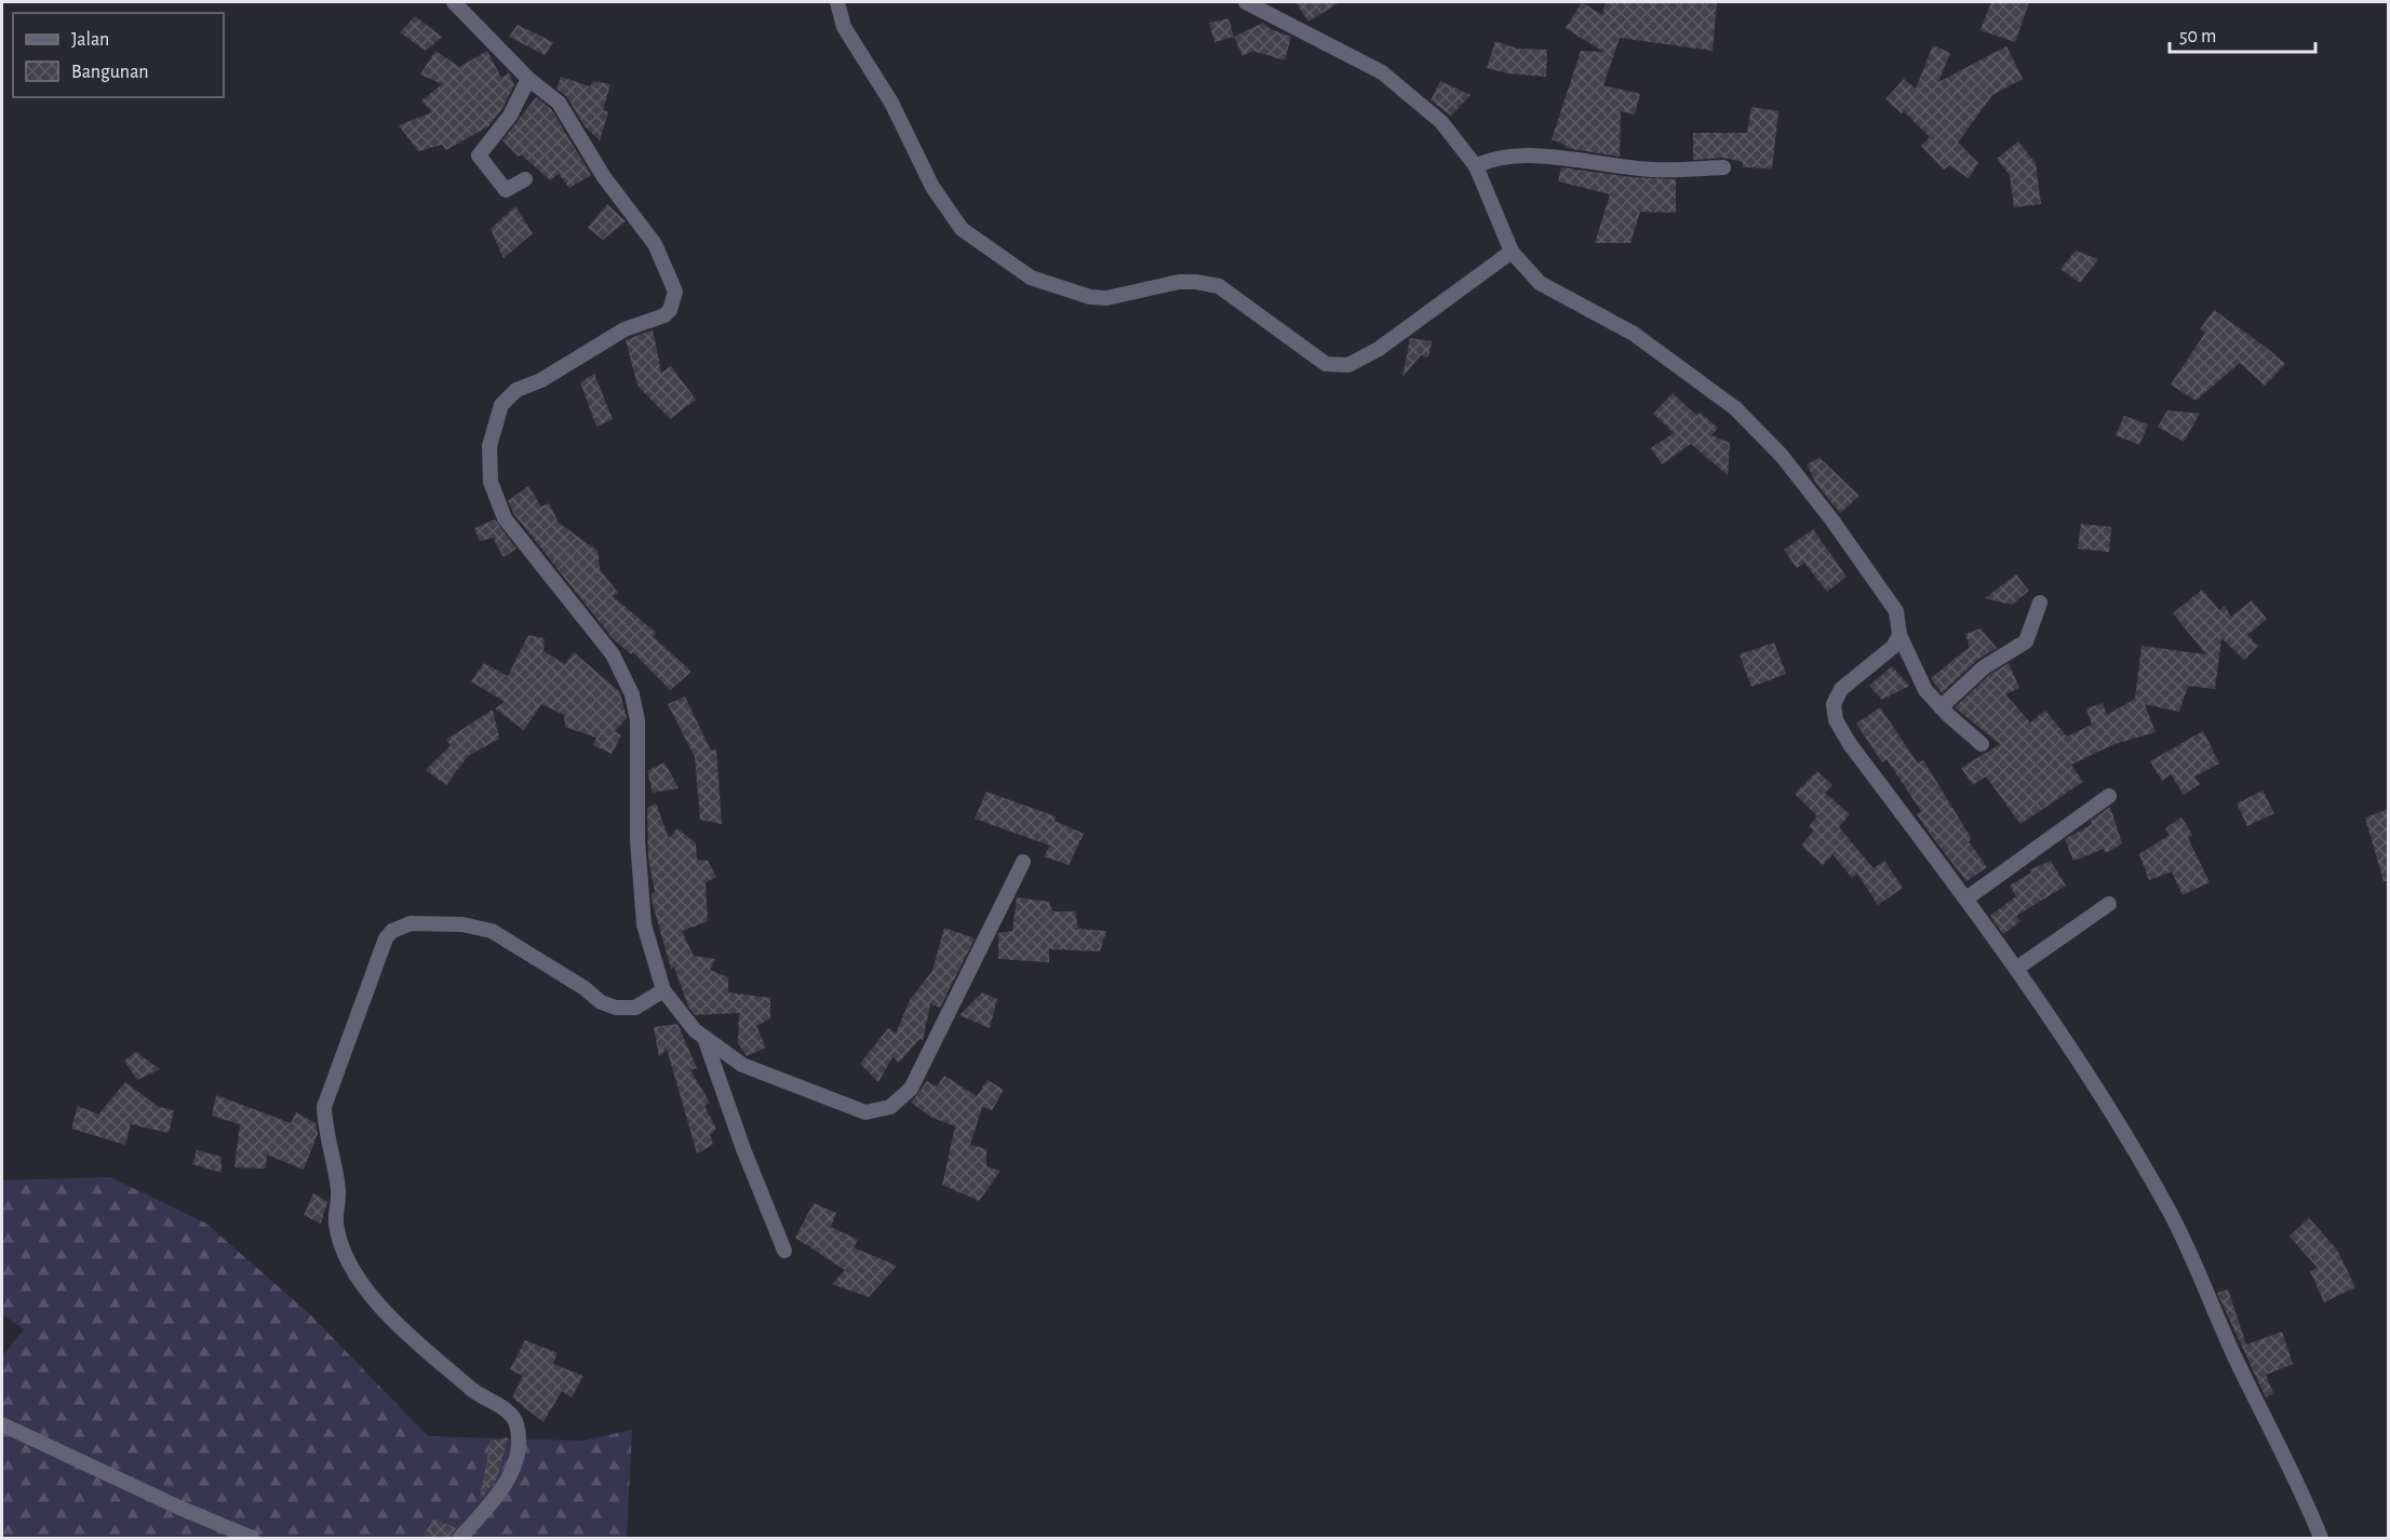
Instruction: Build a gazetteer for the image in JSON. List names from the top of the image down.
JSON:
{
  "legend": ["Jalan", "Bangunan"],
  "scale_bar": "50 m"
}
